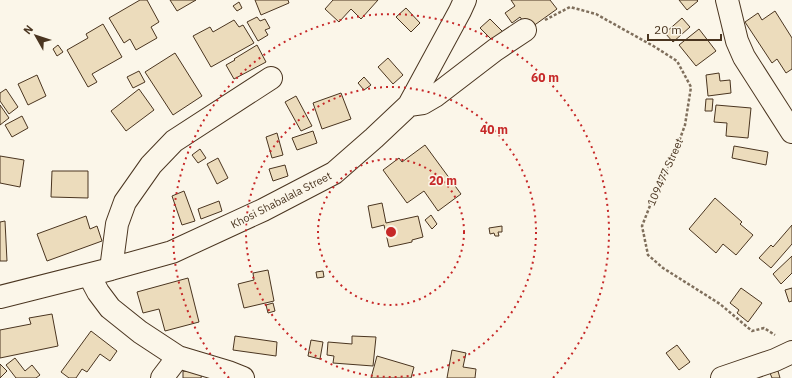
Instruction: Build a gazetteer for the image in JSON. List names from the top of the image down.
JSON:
{
  "streets": {
    "street": ["Khosi Shabalala Street"],
    "path": ["109477 Street"]
  },
  "scale_bar": "20 m",
  "north": "top left",
  "rings": ["60 m", "40 m", "20 m"]
}
